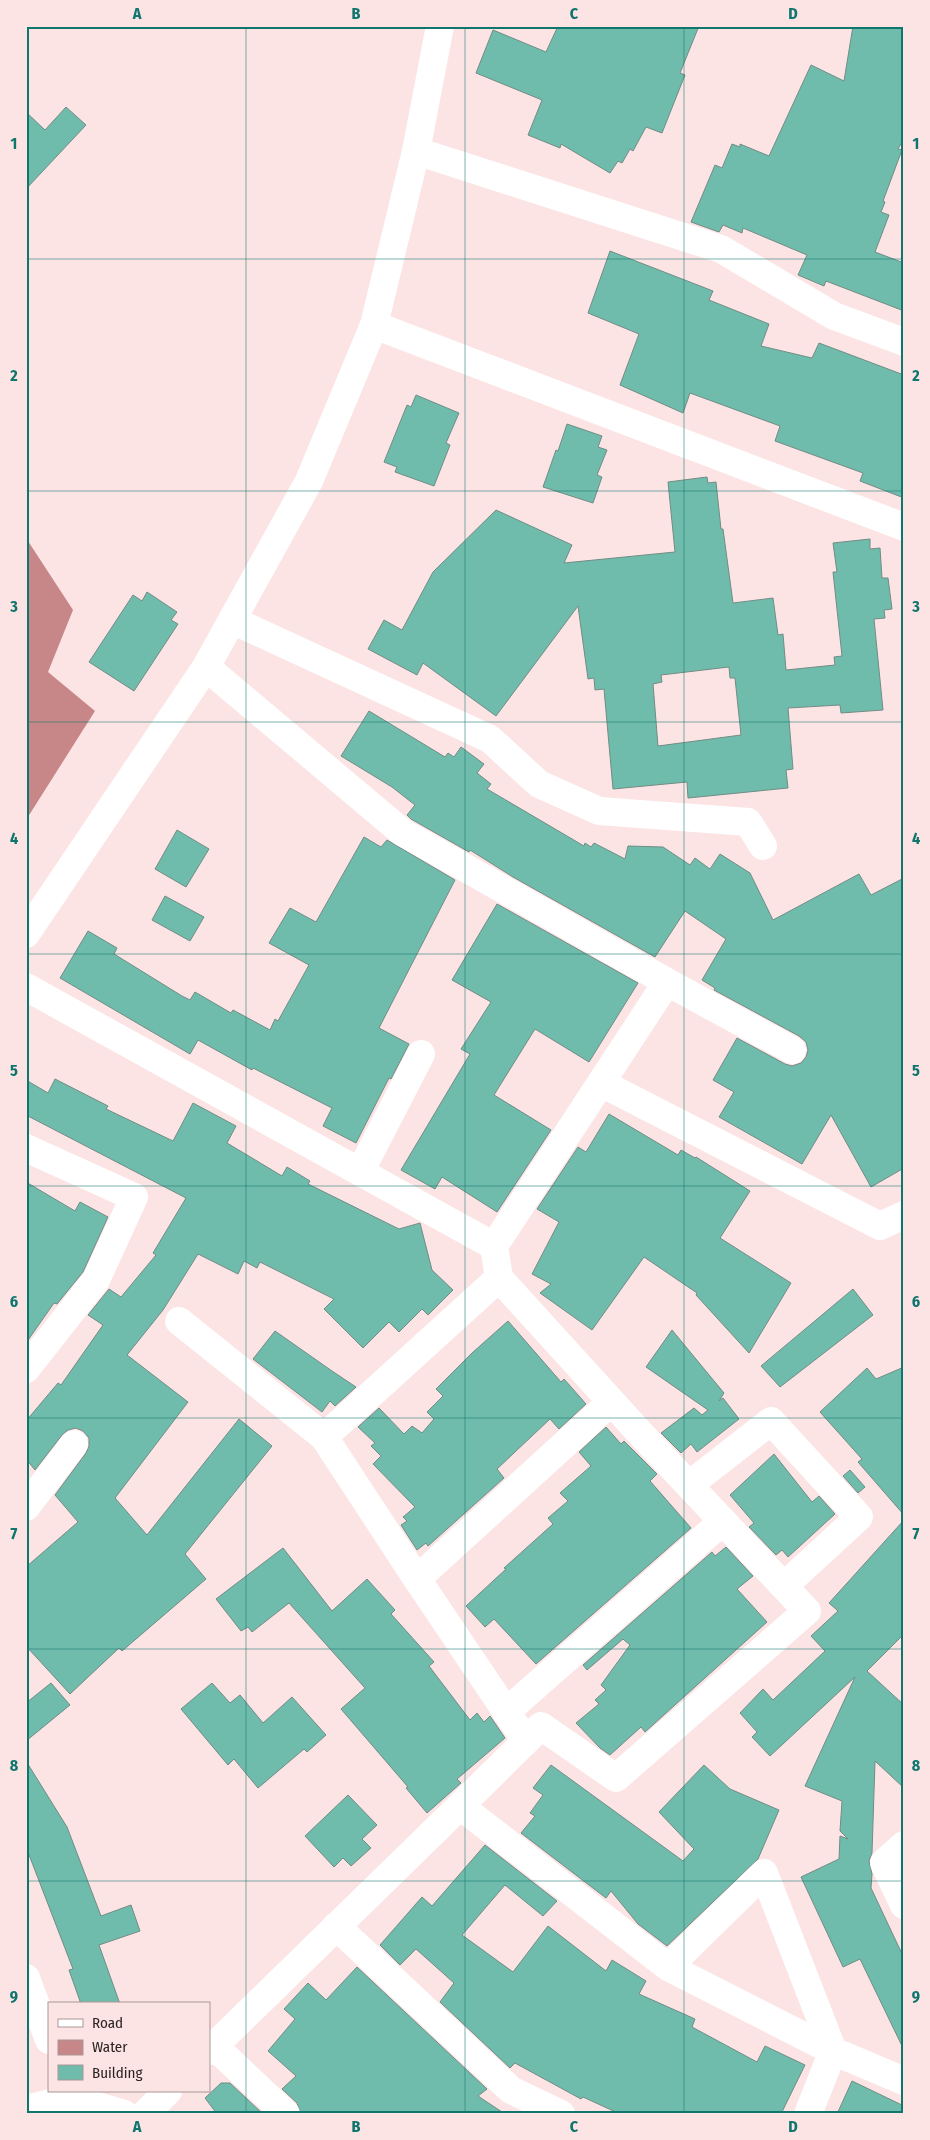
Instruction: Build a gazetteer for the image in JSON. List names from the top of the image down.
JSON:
{
  "legend": ["Road", "Water", "Building"],
  "grid": {
    "columns": [
      "A",
      "B",
      "C",
      "D"
    ],
    "rows": [
      "1",
      "2",
      "3",
      "4",
      "5",
      "6",
      "7",
      "8",
      "9"
    ]
  }
}
